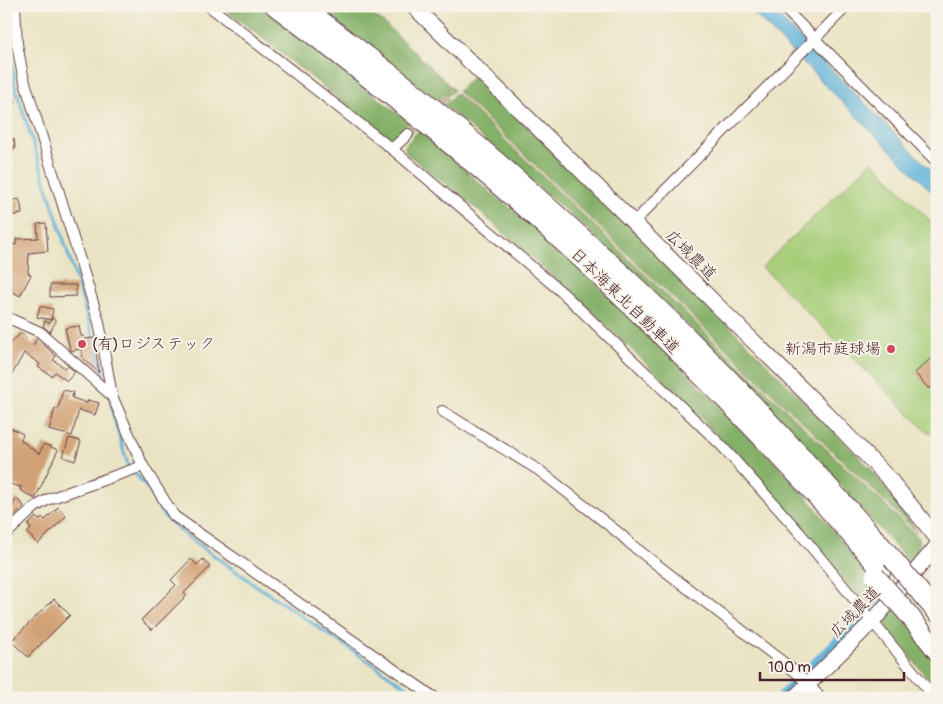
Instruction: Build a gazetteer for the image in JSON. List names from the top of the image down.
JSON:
{
  "streets": {
    "highway": ["日本海東北自動車道"],
    "street": ["広域農道"]
  },
  "places": ["(有)ロジステック", "新潟市庭球場"],
  "scale_bar": "100 m"
}
